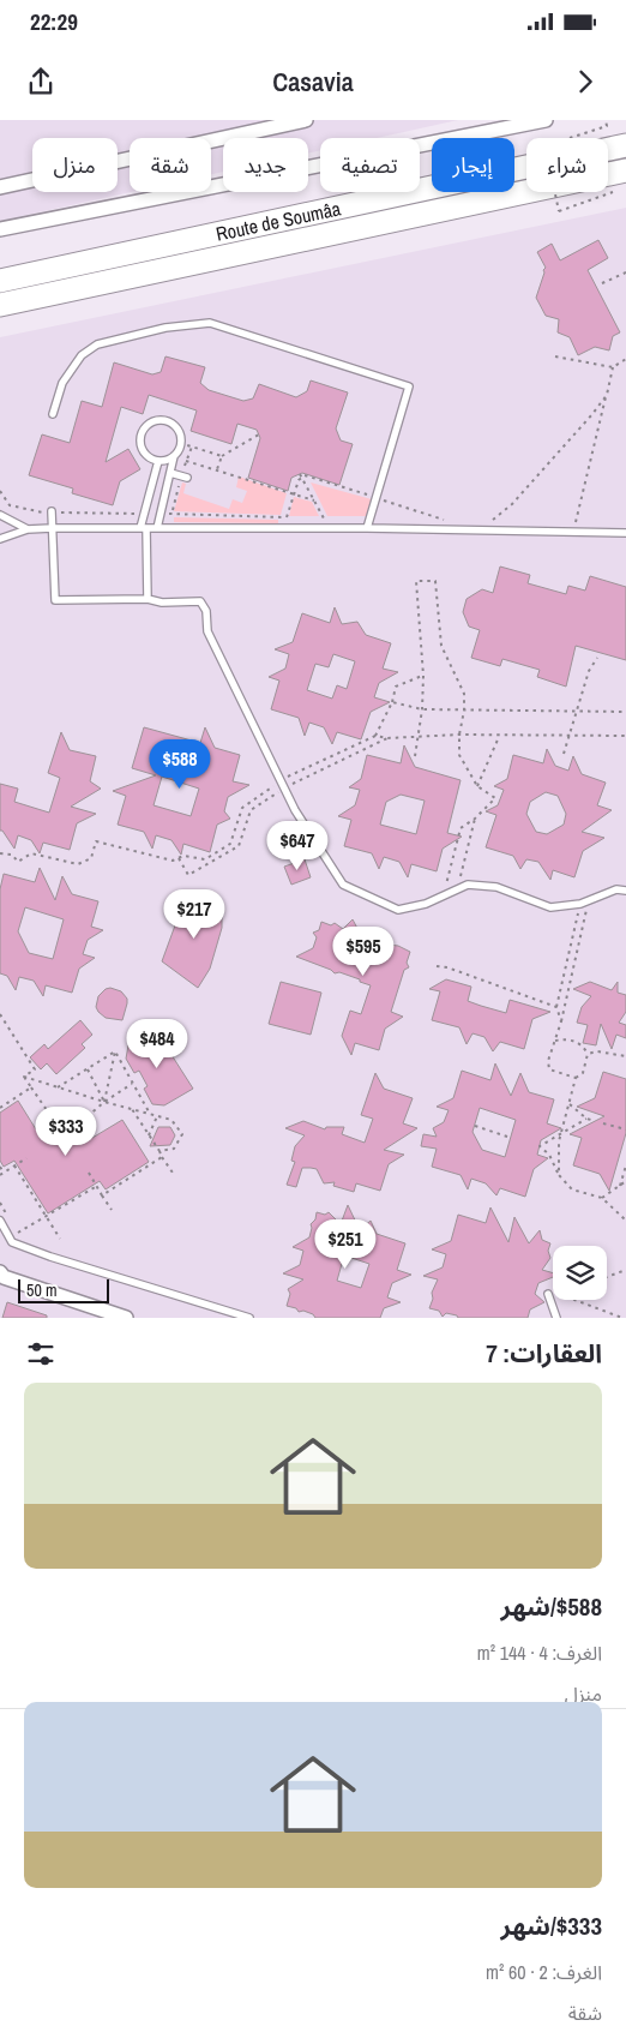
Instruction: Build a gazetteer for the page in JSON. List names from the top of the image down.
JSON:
{
  "streets": {
    "highway": ["Route de Soumâa"]
  },
  "scale_bar": "50 m",
  "page": {
    "status": "22:29",
    "header": "Casavia",
    "chip": [
      "شراء",
      "إيجار",
      "تصفية",
      "جديد",
      "شقة",
      "منزل"
    ],
    "price": [
      "$588",
      "$647",
      "$217",
      "$595",
      "$484",
      "$333",
      "$251"
    ],
    "scale": "50 m",
    "heading": "العقارات: 7",
    "list": [
      {
        "name": "$588/شهر",
        "note": "الغرف: 4 · 144 m² · منزل"
      },
      {
        "name": "$333/شهر",
        "note": "الغرف: 2 · 60 m² · شقة"
      }
    ]
  }
}
